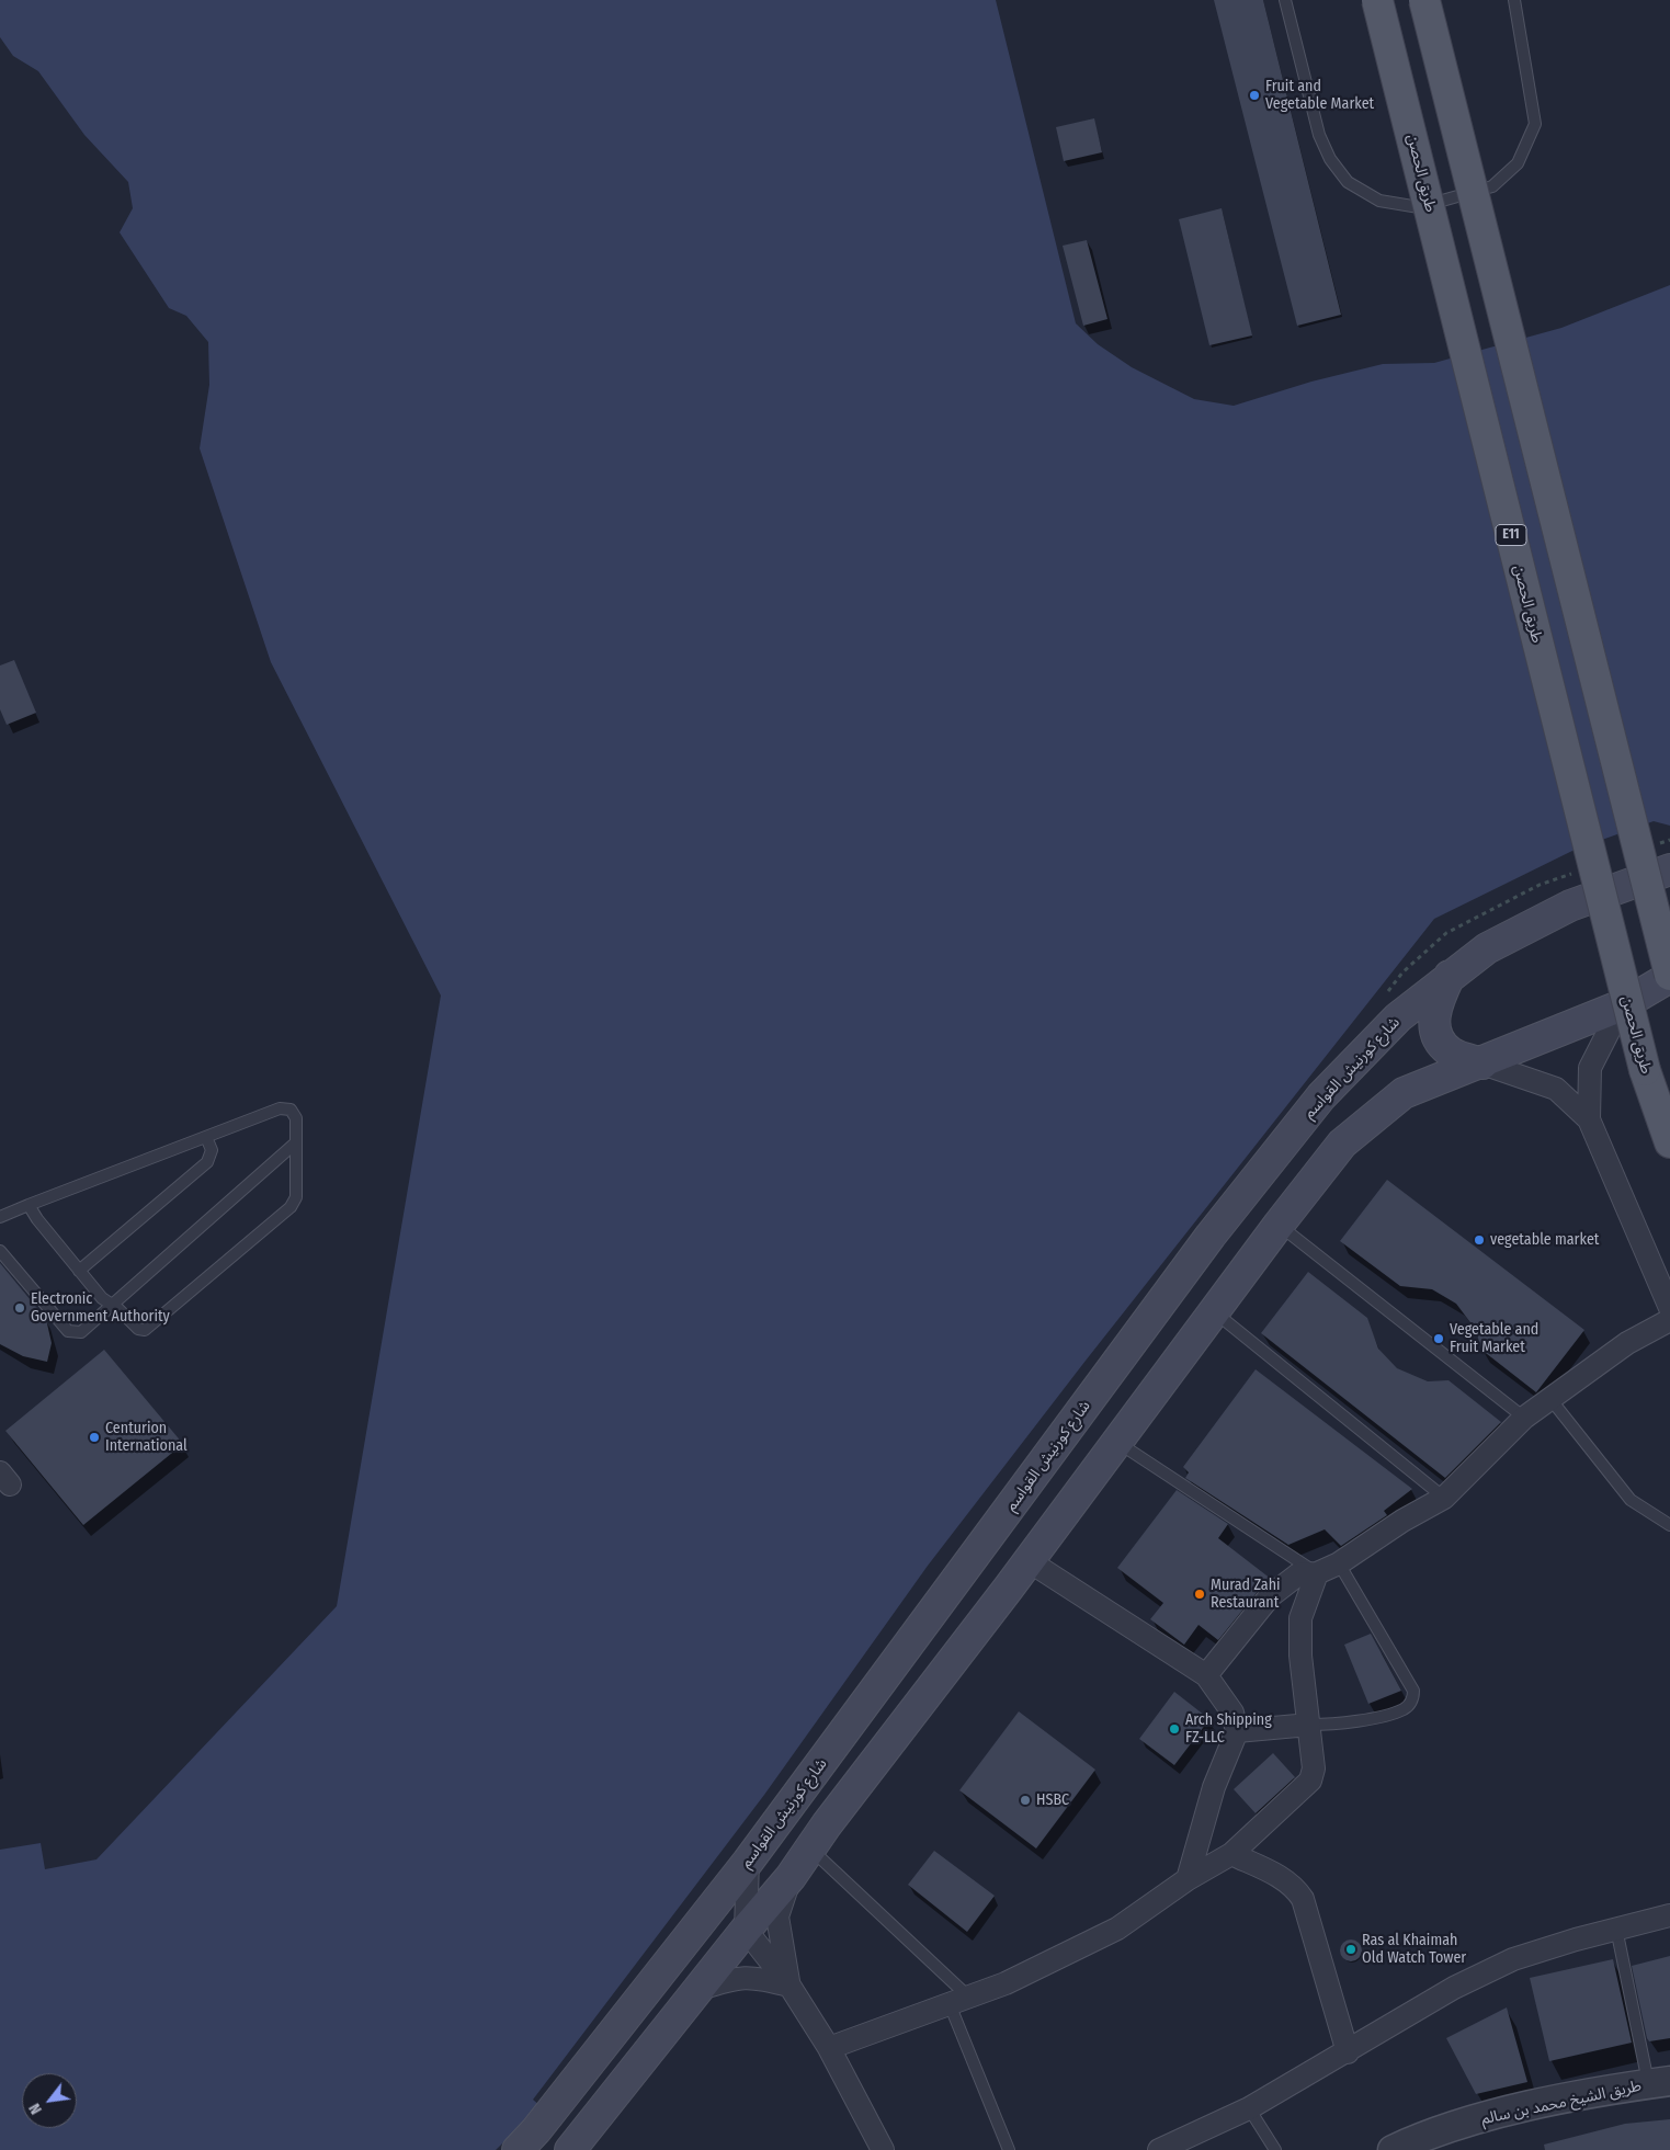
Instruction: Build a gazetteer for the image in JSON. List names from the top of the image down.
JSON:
{
  "streets": {
    "main road": ["طريق الحصن", "E11", "شارع كورنيش القواسم"],
    "street": ["طريق الشيخ محمد بن سالم"]
  },
  "places": [
    "Fruit and Vegetable Market",
    "vegetable market",
    "Electronic Government Authority",
    "Vegetable and Fruit Market",
    "Centurion International",
    "Murad Zahi Restaurant",
    "Arch Shipping FZ-LLC",
    "HSBC",
    "Ras al Khaimah Old Watch Tower"
  ],
  "north": "bottom left"
}
